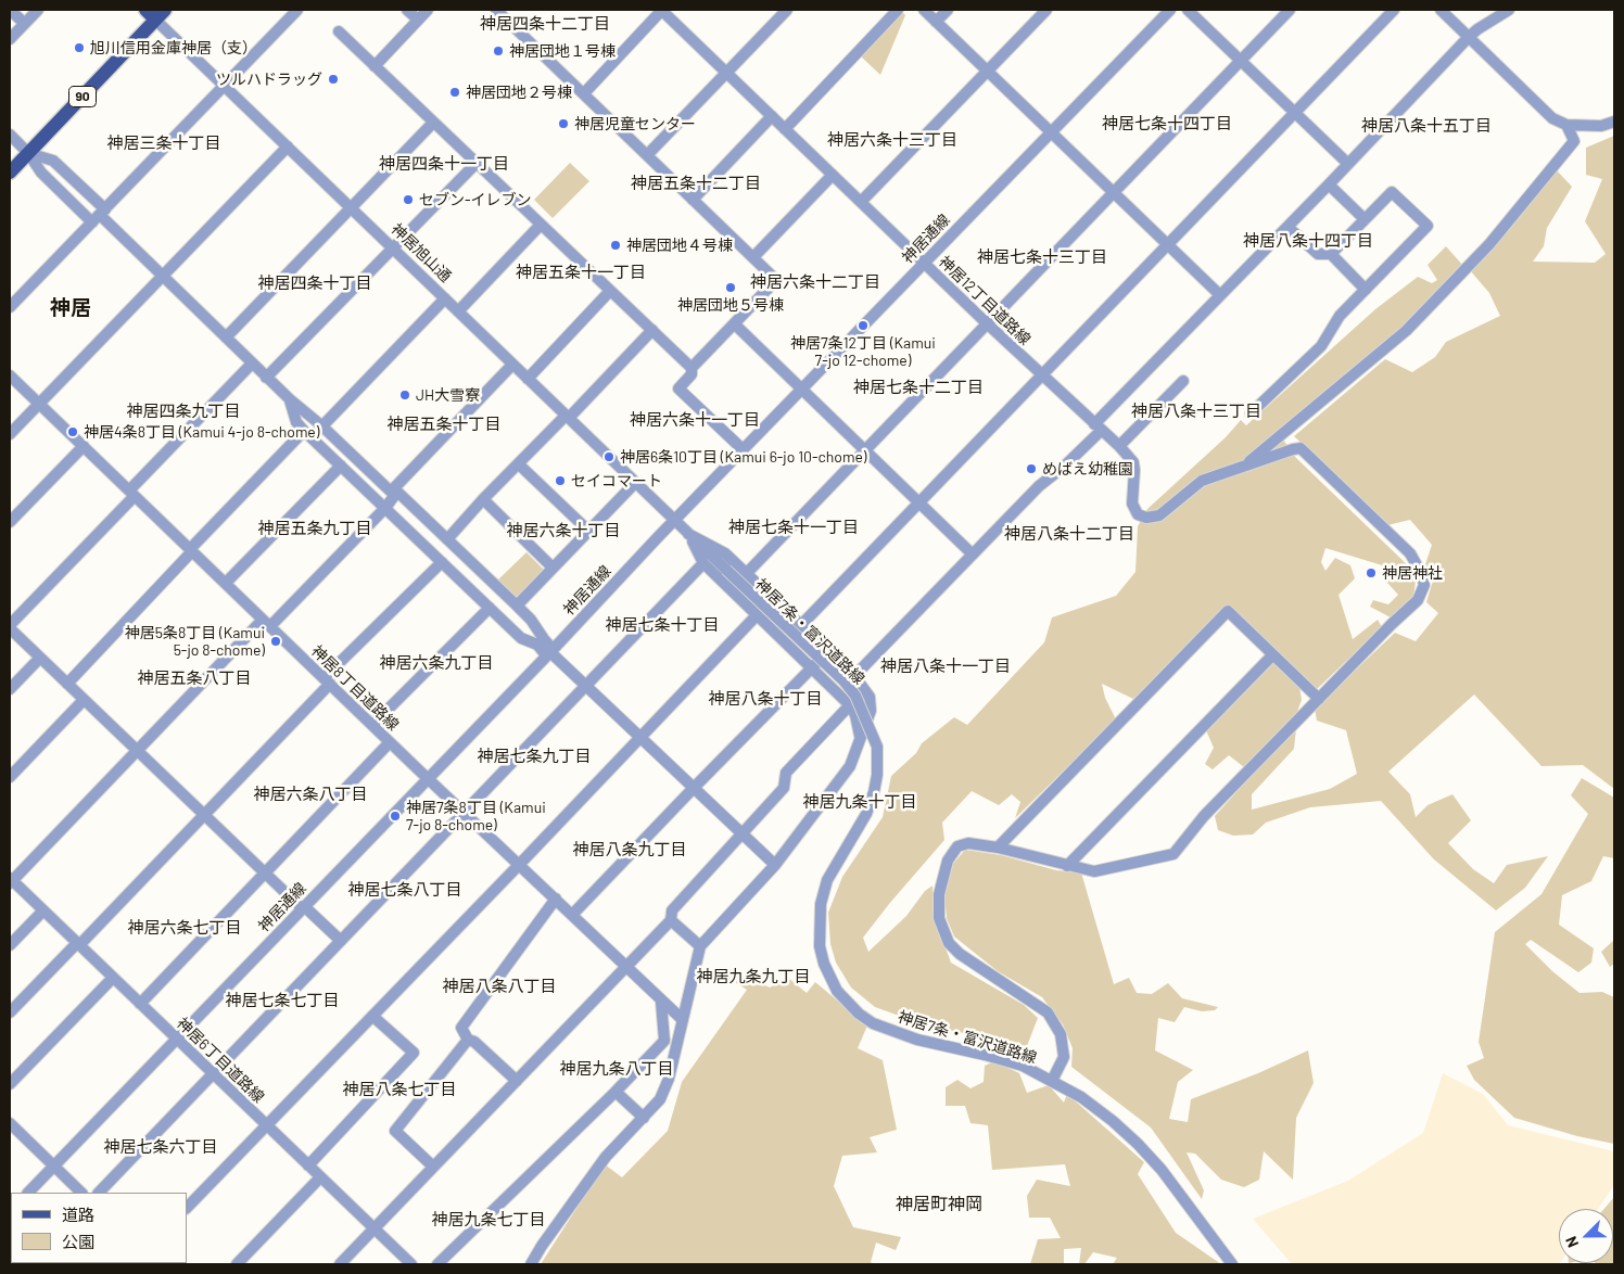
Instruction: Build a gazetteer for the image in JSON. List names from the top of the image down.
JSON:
{
  "streets": {
    "main road": ["90", "神居旭山通"],
    "street": [
      "神居通線",
      "神居12丁目道路線",
      "神居7条・富沢道路線",
      "神居8丁目道路線",
      "神居6丁目道路線"
    ]
  },
  "crossings": [
    ["90", "神居旭山通"],
    ["神居通線", "神居旭山通"],
    ["神居通線", "神居12丁目道路線"],
    ["神居通線", "神居7条・富沢道路線"],
    ["神居通線", "神居8丁目道路線"],
    ["神居通線", "神居6丁目道路線"],
    ["神居旭山通", "神居7条・富沢道路線"]
  ],
  "districts": [
    "神居四条十二丁目",
    "神居七条十四丁目",
    "神居八条十五丁目",
    "神居六条十三丁目",
    "神居三条十丁目",
    "神居四条十一丁目",
    "神居五条十二丁目",
    "神居八条十四丁目",
    "神居七条十三丁目",
    "神居五条十一丁目",
    "神居六条十二丁目",
    "神居四条十丁目",
    "神居",
    "神居七条十二丁目",
    "神居四条九丁目",
    "神居八条十三丁目",
    "神居六条十一丁目",
    "神居五条十丁目",
    "神居七条十一丁目",
    "神居五条九丁目",
    "神居六条十丁目",
    "神居八条十二丁目",
    "神居七条十丁目",
    "神居六条九丁目",
    "神居八条十一丁目",
    "神居五条八丁目",
    "神居八条十丁目",
    "神居七条九丁目",
    "神居六条八丁目",
    "神居九条十丁目",
    "神居八条九丁目",
    "神居七条八丁目",
    "神居六条七丁目",
    "神居九条九丁目",
    "神居八条八丁目",
    "神居七条七丁目",
    "神居九条八丁目",
    "神居八条七丁目",
    "神居七条六丁目",
    "神居町神岡",
    "神居九条七丁目"
  ],
  "places": [
    "旭川信用金庫神居（支）",
    "神居団地１号棟",
    "ツルハドラッグ",
    "神居団地２号棟",
    "神居児童センター",
    "セブン-イレブン",
    "神居団地４号棟",
    "神居団地５号棟",
    "神居7条12丁目 (Kamui 7-jo 12-chome)",
    "JH大雪寮",
    "神居4条8丁目 (Kamui 4-jo 8-chome)",
    "神居6条10丁目 (Kamui 6-jo 10-chome)",
    "めばえ幼稚園",
    "セイコマート",
    "神居神社",
    "神居5条8丁目 (Kamui 5-jo 8-chome)",
    "神居7条8丁目 (Kamui 7-jo 8-chome)"
  ],
  "legend": ["道路", "公園"],
  "north": "bottom left"
}
